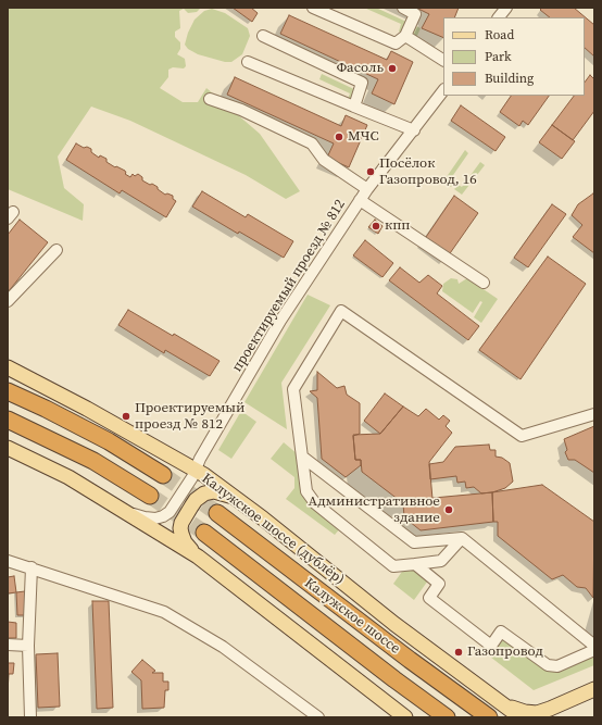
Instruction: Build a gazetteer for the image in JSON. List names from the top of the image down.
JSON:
{
  "streets": {
    "highway": ["Калужское шоссе"],
    "main road": ["Калужское шоссе (дублёр)"],
    "street": ["проектируемый проезд № 812"]
  },
  "crossings": [
    ["проектируемый проезд № 812", "Калужское шоссе (дублёр)"]
  ],
  "places": [
    "Фасоль",
    "МЧС",
    "Посёлок Газопровод, 16",
    "кпп",
    "Проектируемый проезд № 812",
    "Административное здание",
    "Газопровод"
  ],
  "legend": ["Road", "Park", "Building"]
}
